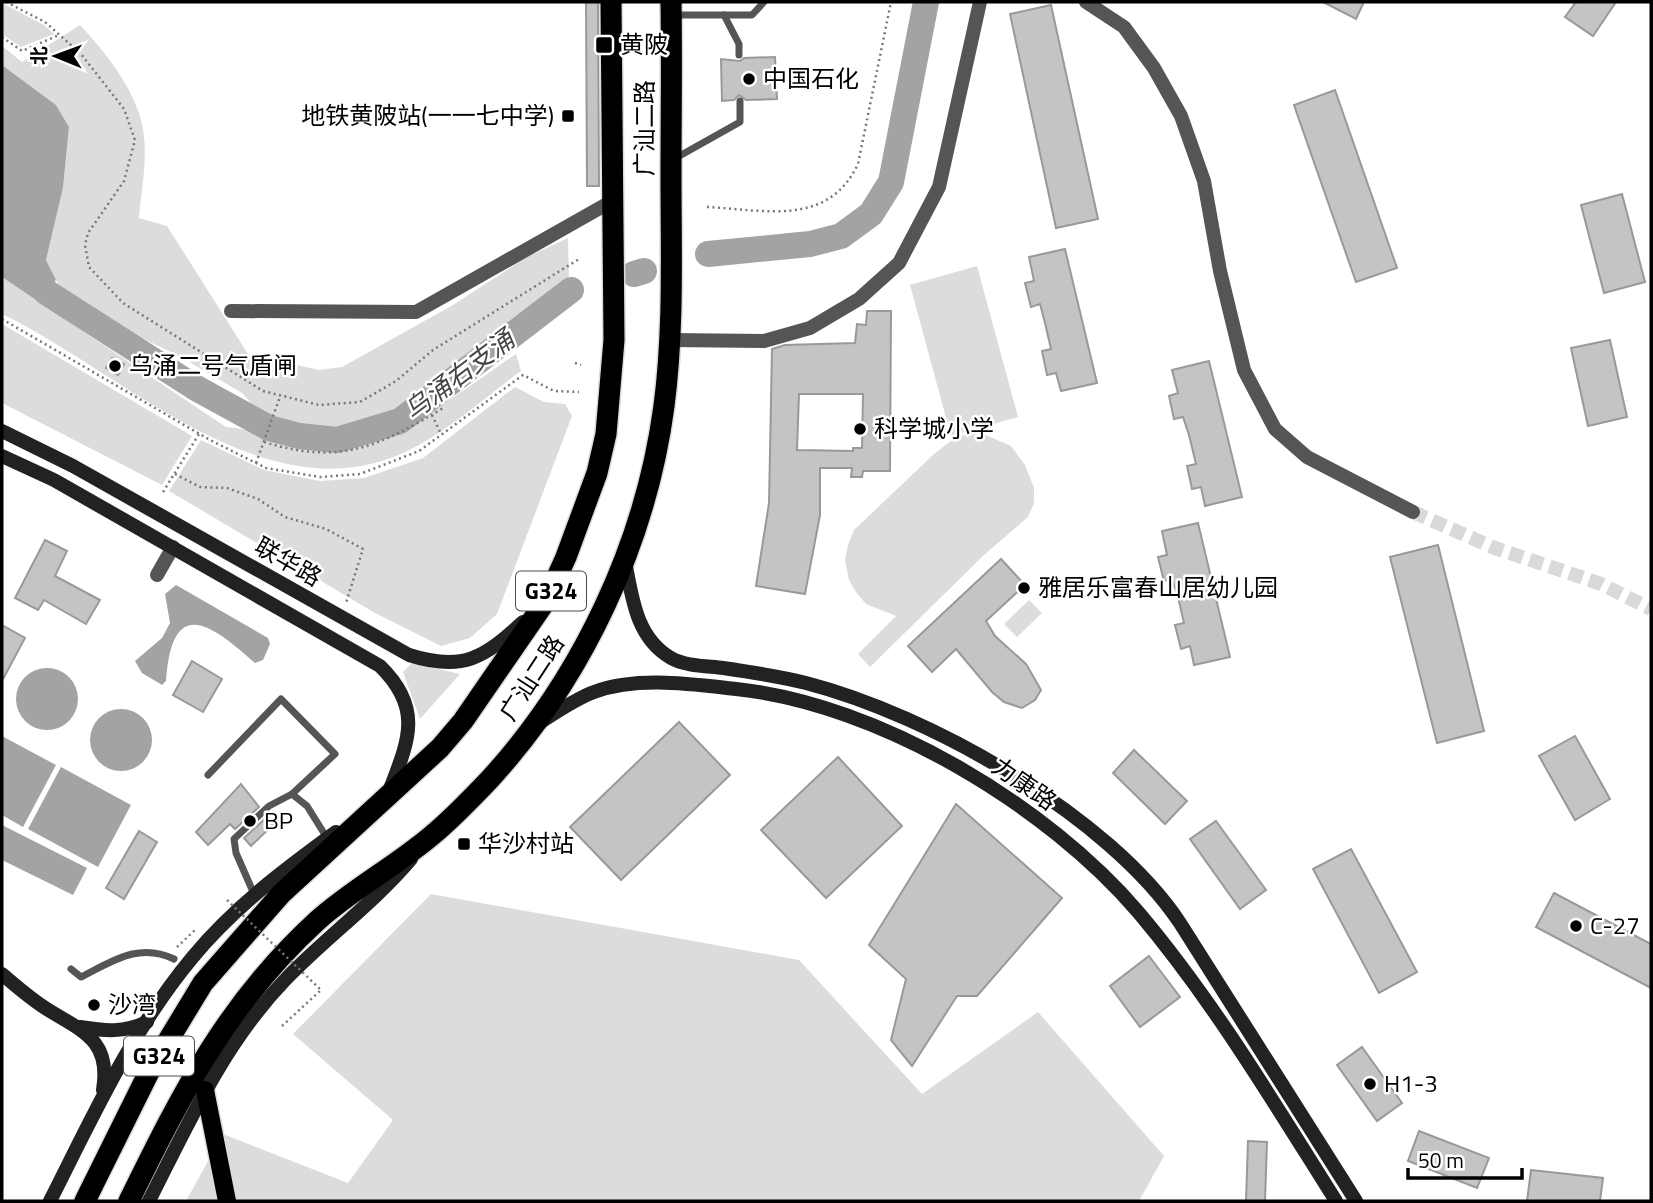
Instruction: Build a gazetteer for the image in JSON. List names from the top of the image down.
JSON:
{
  "streets": {
    "highway": ["广汕二路", "G324"],
    "street": ["联华路", "力康路"]
  },
  "crossings": [
    ["广汕二路", "联华路"],
    ["广汕二路", "力康路"]
  ],
  "water": ["乌涌右支涌"],
  "places": {
    "transit": ["黄陂", "地铁黄陂站(一一七中学)", "华沙村站"],
    "other": [
      "中国石化",
      "乌涌二号气盾闸",
      "科学城小学",
      "雅居乐富春山居幼儿园",
      "BP",
      "C-27",
      "沙湾",
      "H1-3"
    ]
  },
  "scale_bar": "50 m",
  "north": "left"
}
